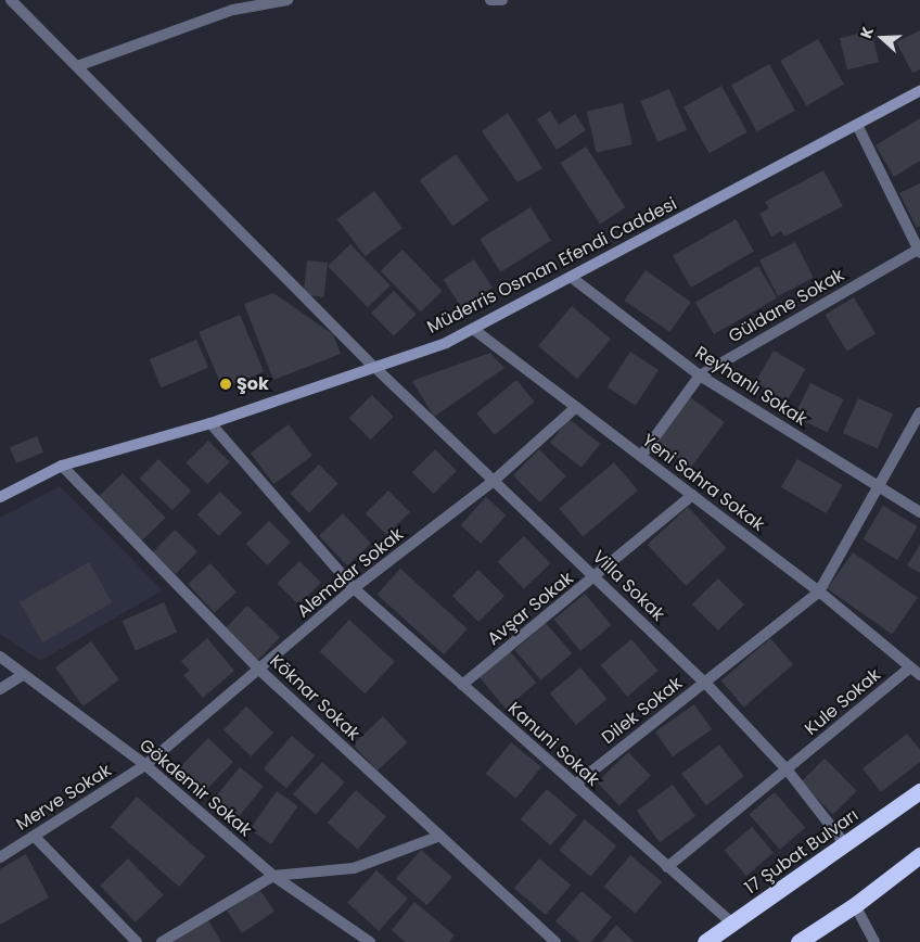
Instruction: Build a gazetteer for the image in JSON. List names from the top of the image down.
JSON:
{
  "streets": {
    "highway": ["17 Şubat Bulvarı"],
    "main road": ["Müderris Osman Efendi Caddesi"],
    "street": [
      "Güldane Sokak",
      "Reyhanlı Sokak",
      "Yeni Sahra Sokak",
      "Alemdar Sokak",
      "Villa Sokak",
      "Avşar Sokak",
      "Köknar Sokak",
      "Kule Sokak",
      "Dilek Sokak",
      "Kanuni Sokak",
      "Gökdemir Sokak",
      "Merve Sokak"
    ]
  },
  "crossings": [
    ["Müderris Osman Efendi Caddesi", "Reyhanlı Sokak"],
    ["Müderris Osman Efendi Caddesi", "Yeni Sahra Sokak"],
    ["Müderris Osman Efendi Caddesi", "Villa Sokak"],
    ["Müderris Osman Efendi Caddesi", "Köknar Sokak"],
    ["Müderris Osman Efendi Caddesi", "Kanuni Sokak"],
    ["Güldane Sokak", "Reyhanlı Sokak"],
    ["Güldane Sokak", "Yeni Sahra Sokak"],
    ["Yeni Sahra Sokak", "Alemdar Sokak"],
    ["Yeni Sahra Sokak", "Avşar Sokak"],
    ["Yeni Sahra Sokak", "Kule Sokak"],
    ["Yeni Sahra Sokak", "Dilek Sokak"],
    ["Alemdar Sokak", "Villa Sokak"],
    ["Alemdar Sokak", "Köknar Sokak"],
    ["Alemdar Sokak", "Kanuni Sokak"],
    ["Alemdar Sokak", "Gökdemir Sokak"],
    ["Alemdar Sokak", "Merve Sokak"],
    ["Villa Sokak", "Avşar Sokak"],
    ["Villa Sokak", "Kule Sokak"],
    ["Villa Sokak", "Dilek Sokak"],
    ["Villa Sokak", "17 Şubat Bulvarı"],
    ["Avşar Sokak", "Kanuni Sokak"],
    ["Kule Sokak", "Kanuni Sokak"],
    ["Dilek Sokak", "Kanuni Sokak"],
    ["Kanuni Sokak", "17 Şubat Bulvarı"],
    ["Gökdemir Sokak", "Merve Sokak"]
  ],
  "places": ["Şok"],
  "north": "left"
}
